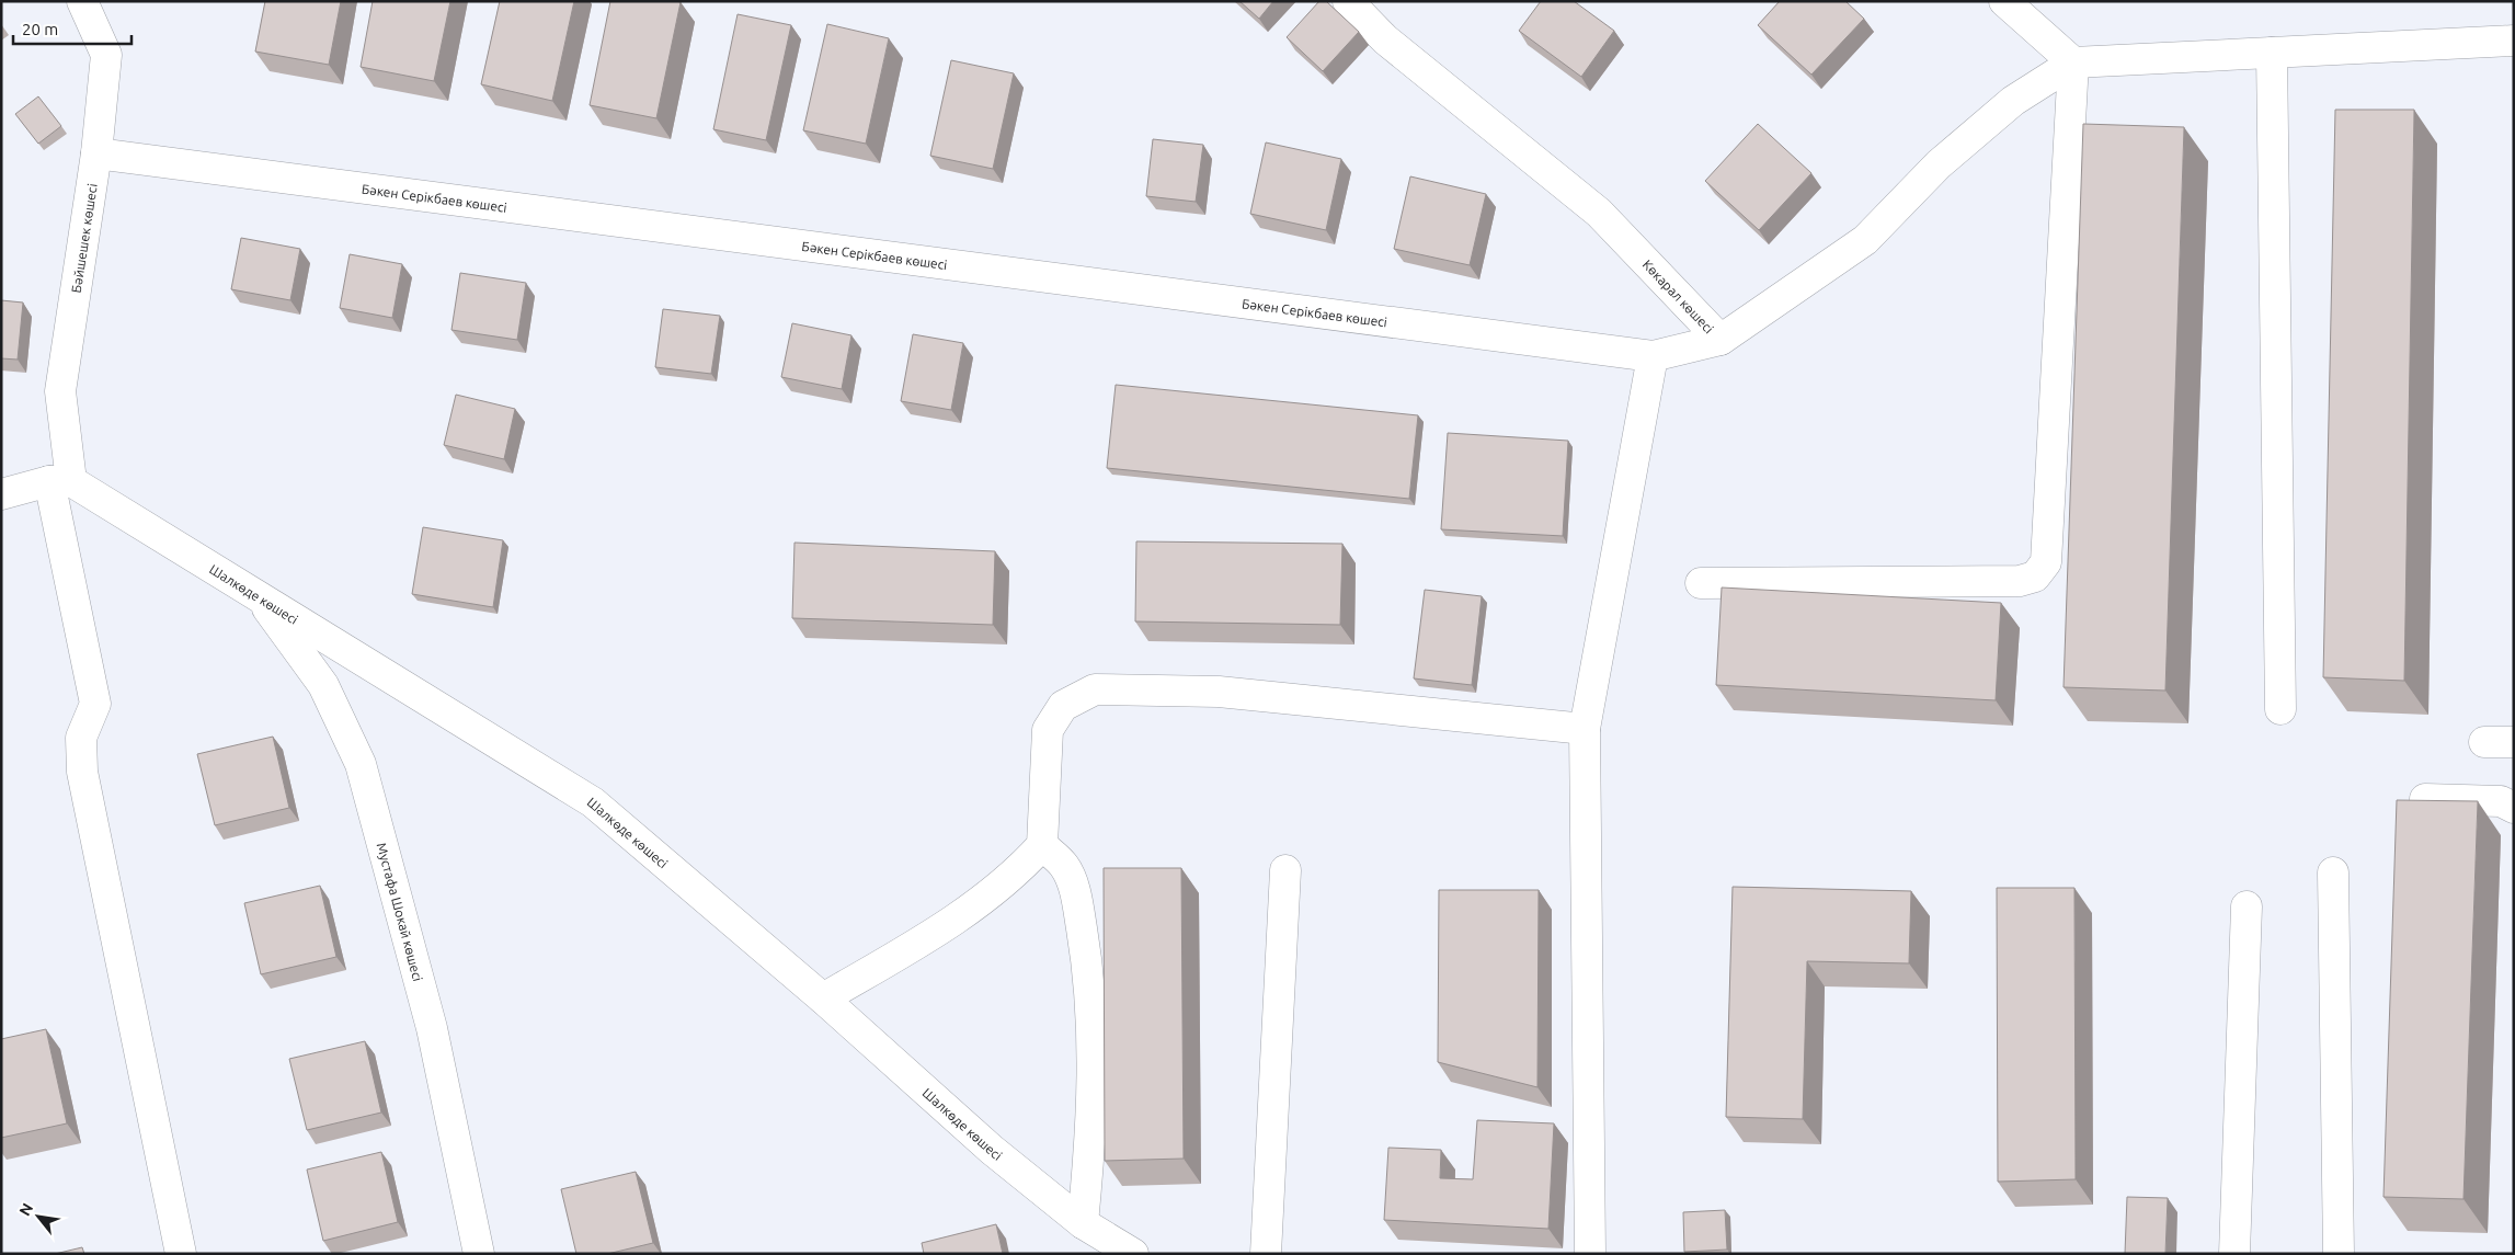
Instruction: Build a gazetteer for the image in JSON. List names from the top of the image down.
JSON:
{
  "streets": {
    "street": [
      "Бәкен Серікбаев көшесі",
      "Бәйшешек көшесі",
      "Көкарал көшесі",
      "Шалкөде көшесі",
      "Мустафа Шокай көшесі"
    ]
  },
  "crossings": [
    ["Бәкен Серікбаев көшесі", "Бәйшешек көшесі"],
    ["Бәкен Серікбаев көшесі", "Көкарал көшесі"],
    ["Бәйшешек көшесі", "Шалкөде көшесі"],
    ["Шалкөде көшесі", "Мустафа Шокай көшесі"]
  ],
  "scale_bar": "20 m",
  "north": "top left"
}
